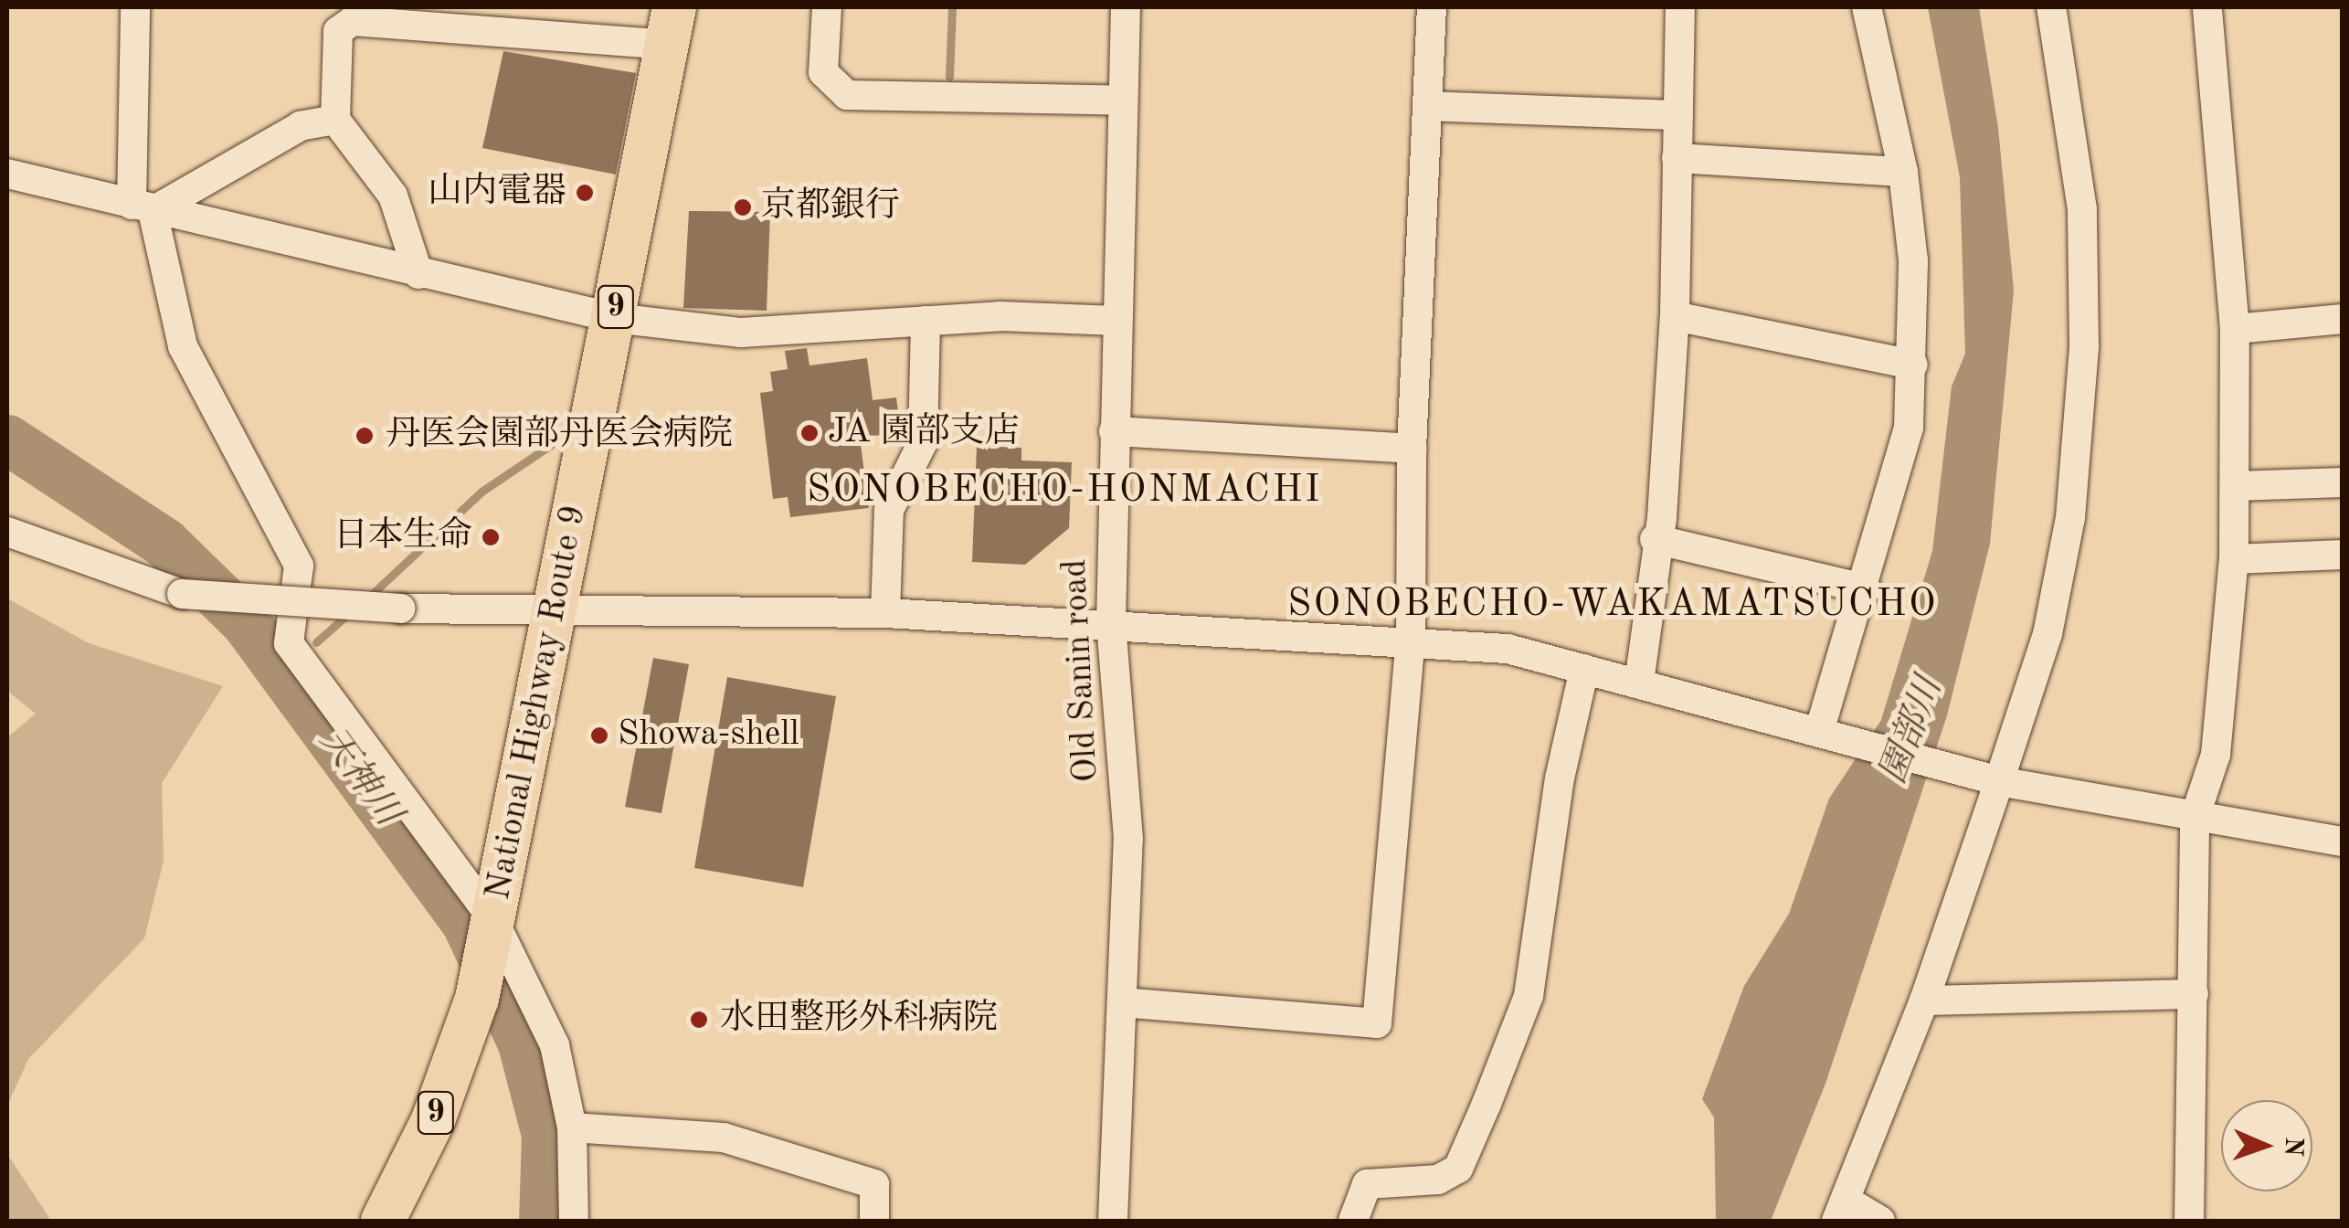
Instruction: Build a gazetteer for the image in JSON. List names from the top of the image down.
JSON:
{
  "streets": {
    "highway": ["9", "National Highway Route 9"],
    "street": ["Old Sanin road"]
  },
  "districts": ["SONOBECHO-HONMACHI", "SONOBECHO-WAKAMATSUCHO"],
  "water": ["園部川", "天神川"],
  "places": [
    "山内電器",
    "京都銀行",
    "JA 園部支店",
    "丹医会園部丹医会病院",
    "日本生命",
    "Showa-shell",
    "水田整形外科病院"
  ],
  "north": "right"
}
